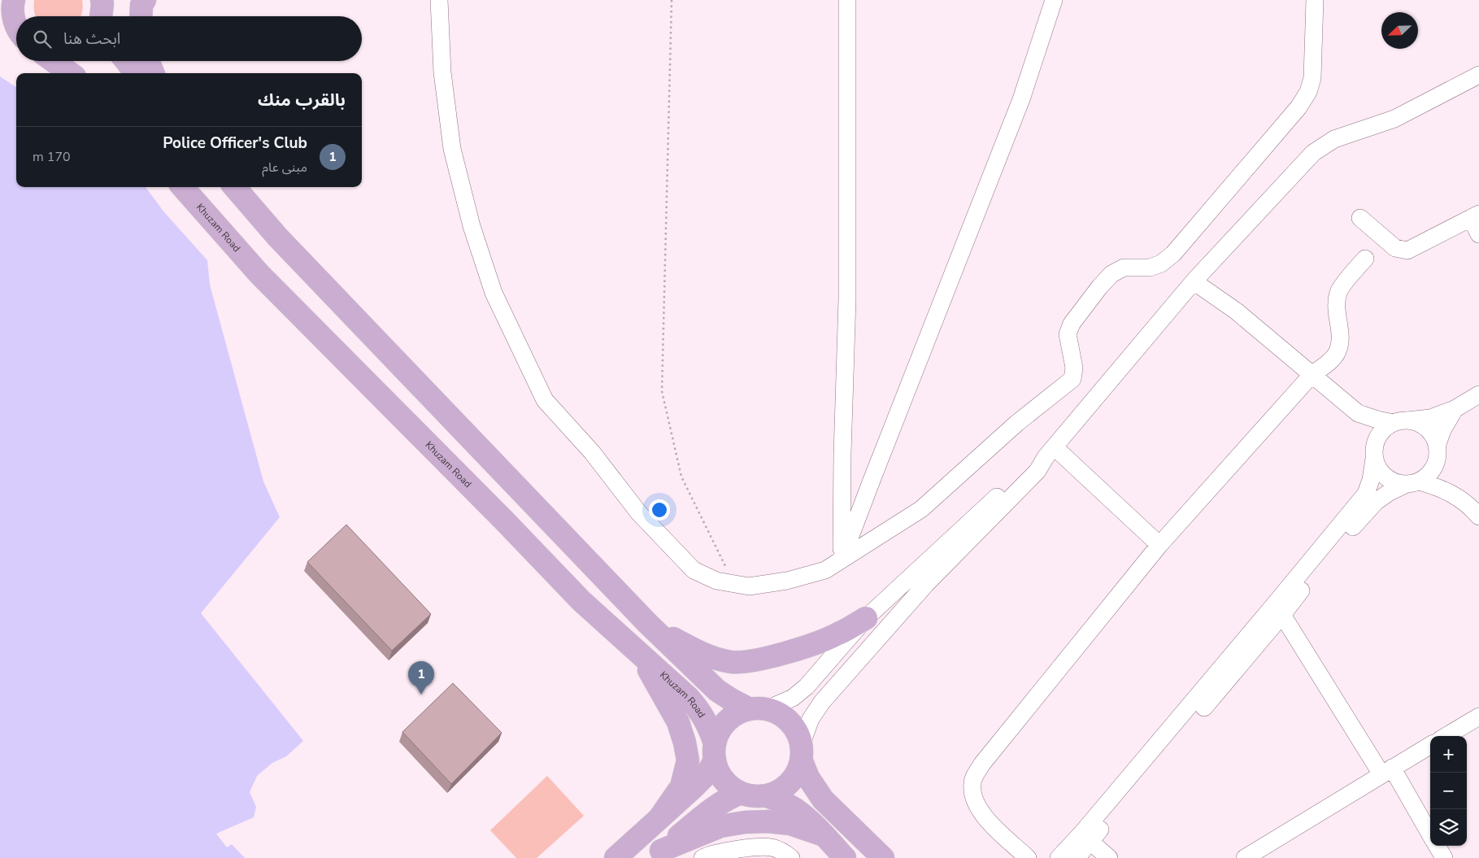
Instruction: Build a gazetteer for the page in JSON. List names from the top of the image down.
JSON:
{
  "streets": {
    "main road": ["Khuzam Road"]
  },
  "north": "bottom left",
  "page": {
    "search": "ابحث هنا",
    "heading": "بالقرب منك",
    "list": [
      {
        "mark": "1",
        "name": "Police Officer's Club",
        "note": "مبنى عام",
        "value": "170 m"
      }
    ],
    "pins": "1",
    "map_buttons": ["+", "−"]
  }
}
